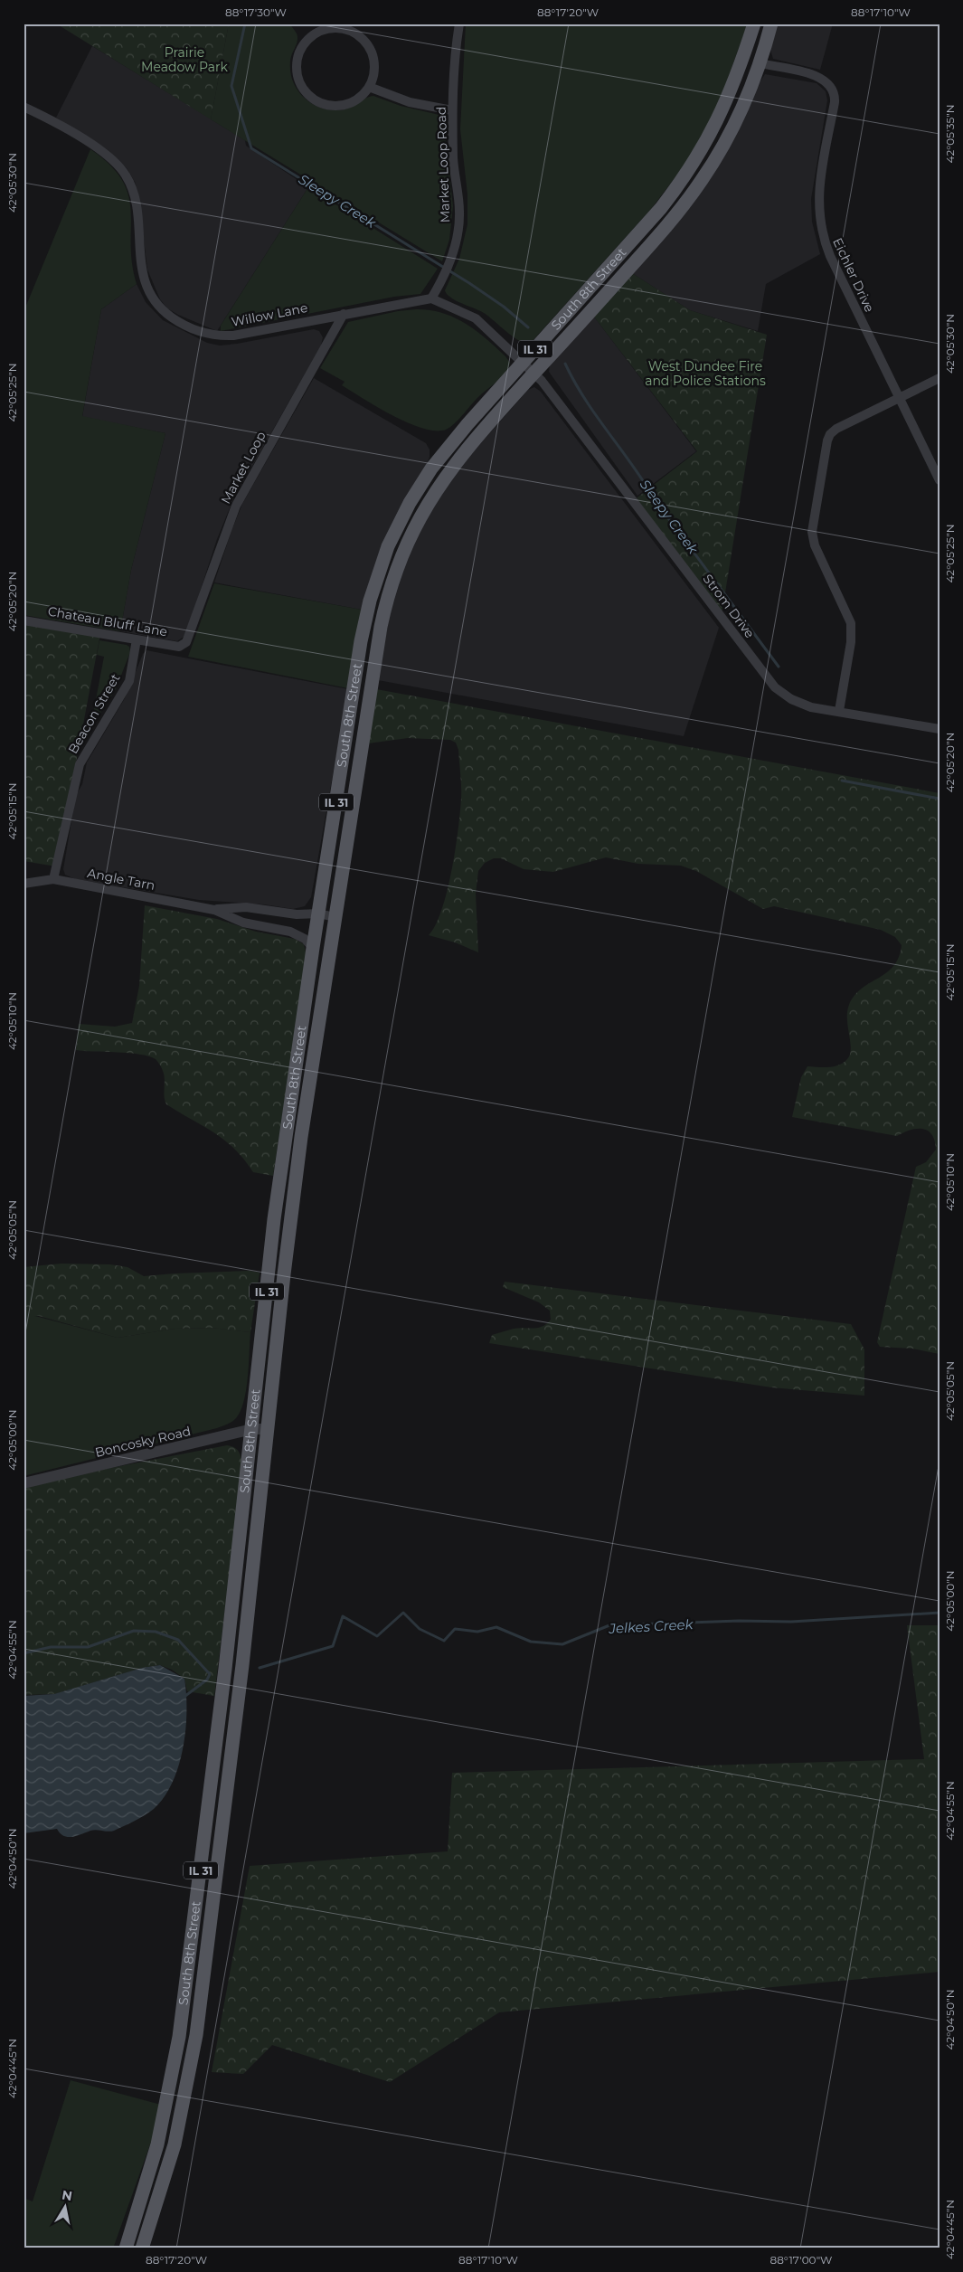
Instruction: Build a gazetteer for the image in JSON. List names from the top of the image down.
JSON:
{
  "streets": {
    "main road": ["South 8th Street", "IL 31"],
    "street": [
      "Market Loop Road",
      "Eichler Drive",
      "Willow Lane",
      "Market Loop",
      "Strom Drive",
      "Chateau Bluff Lane",
      "Beacon Street",
      "Angle Tarn",
      "Boncosky Road"
    ]
  },
  "crossings": [
    ["Market Loop Road", "Willow Lane"],
    ["Eichler Drive", "South 8th Street"],
    ["South 8th Street", "Strom Drive"],
    ["South 8th Street", "Angle Tarn"],
    ["South 8th Street", "Boncosky Road"],
    ["Willow Lane", "Market Loop"],
    ["Market Loop", "Chateau Bluff Lane"],
    ["Chateau Bluff Lane", "Beacon Street"],
    ["Beacon Street", "Angle Tarn"]
  ],
  "water": ["Sleepy Creek", "Jelkes Creek"],
  "parks": ["Prairie Meadow Park", "West Dundee Fire and Police Stations"],
  "north": "top",
  "coordinates": [
    "88°17'30\"W",
    "88°17'20\"W",
    "88°17'10\"W",
    "42°05'35\"N",
    "42°05'30\"N",
    "42°05'25\"N",
    "42°05'20\"N",
    "42°05'15\"N",
    "42°05'10\"N",
    "42°05'05\"N",
    "42°05'00\"N",
    "42°04'55\"N",
    "42°04'50\"N",
    "42°04'45\"N",
    "88°17'00\"W"
  ]
}
